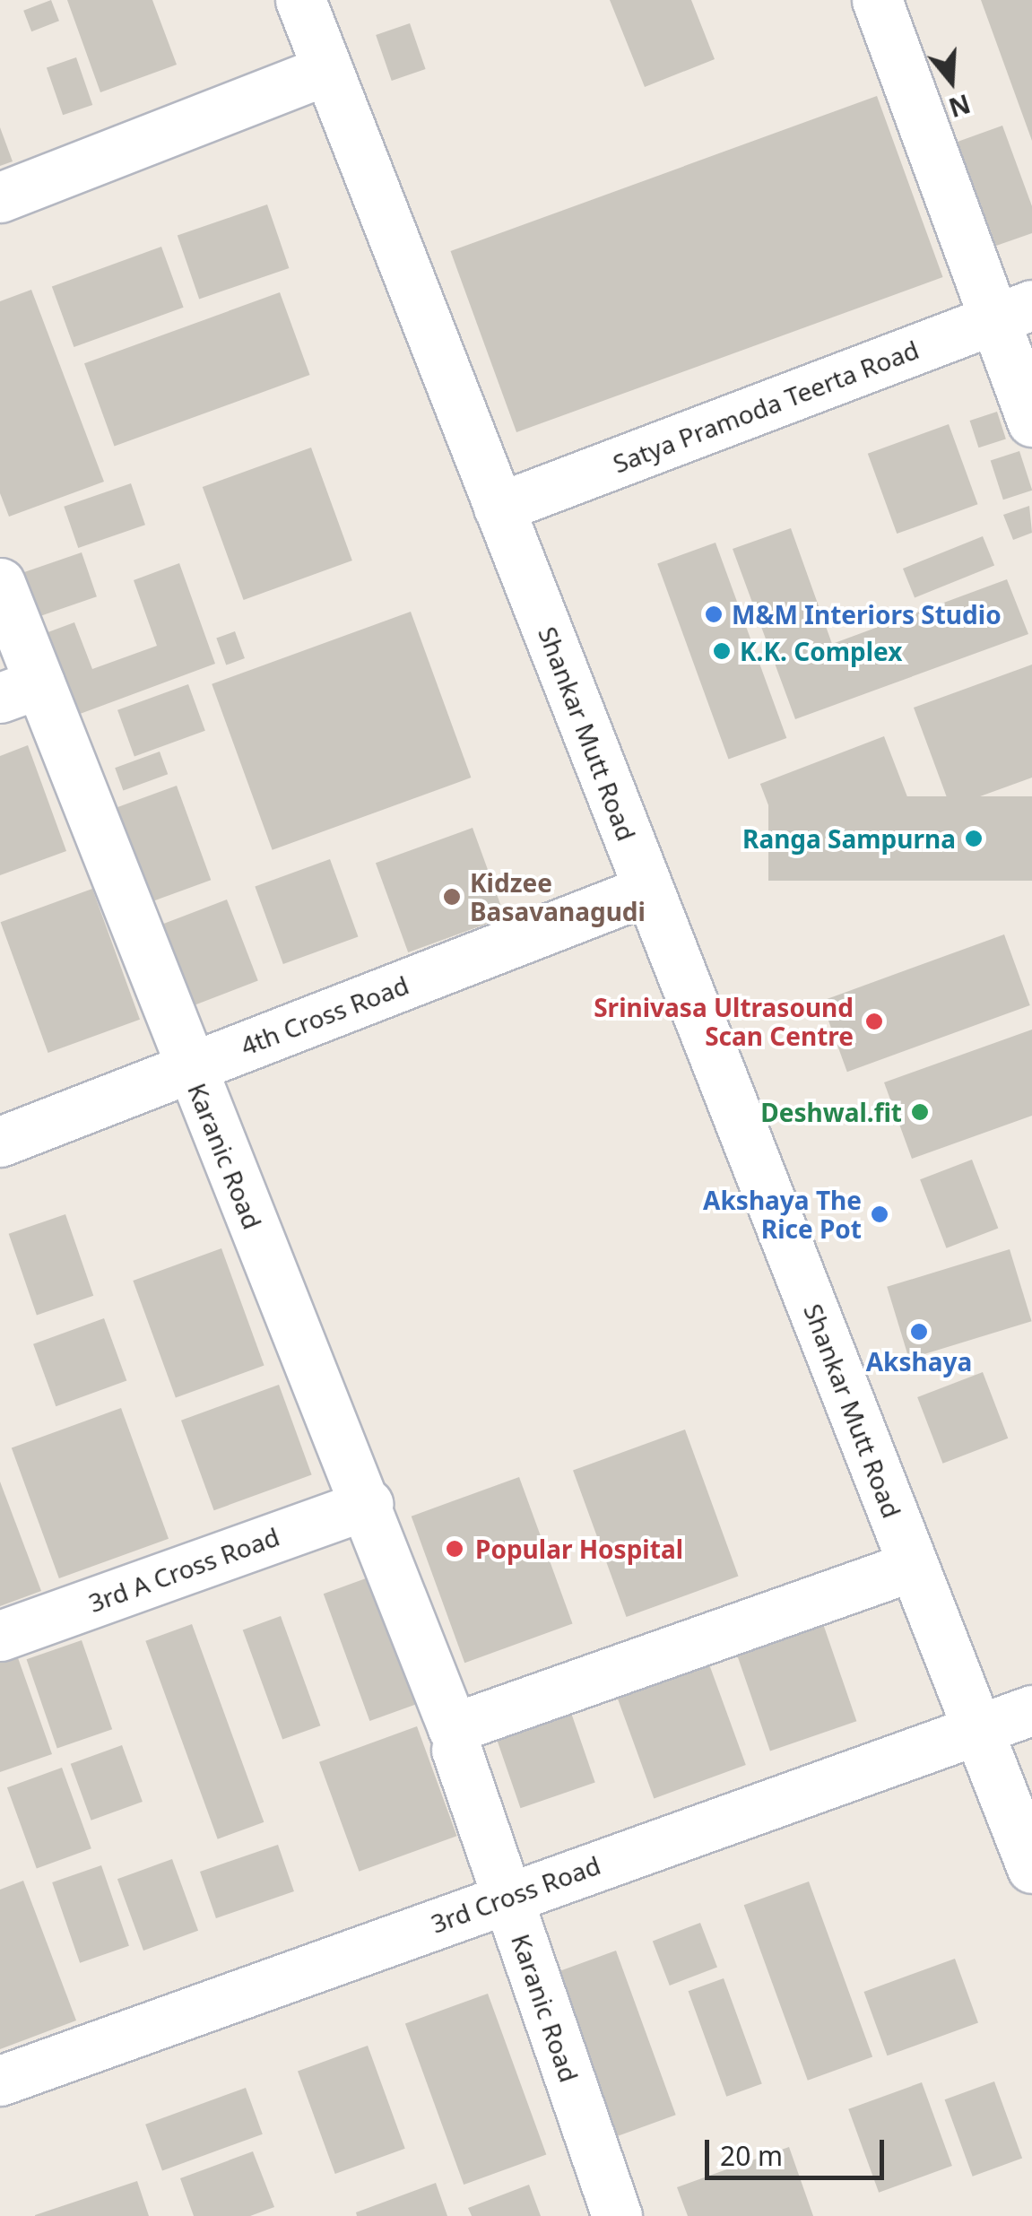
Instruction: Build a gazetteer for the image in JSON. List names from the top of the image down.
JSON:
{
  "streets": {
    "street": [
      "Satya Pramoda Teerta Road",
      "Shankar Mutt Road",
      "4th Cross Road",
      "Karanic Road",
      "3rd A Cross Road",
      "3rd Cross Road"
    ]
  },
  "crossings": [
    ["Satya Pramoda Teerta Road", "Shankar Mutt Road"],
    ["Shankar Mutt Road", "4th Cross Road"],
    ["Shankar Mutt Road", "3rd Cross Road"],
    ["4th Cross Road", "Karanic Road"],
    ["Karanic Road", "3rd A Cross Road"],
    ["Karanic Road", "3rd Cross Road"]
  ],
  "places": [
    "M&M Interiors Studio",
    "K.K. Complex",
    "Ranga Sampurna",
    "Kidzee Basavanagudi",
    "Srinivasa Ultrasound Scan Centre",
    "Deshwal.fit",
    "Akshaya The Rice Pot",
    "Akshaya",
    "Popular Hospital"
  ],
  "scale_bar": "20 m",
  "north": "bottom"
}
